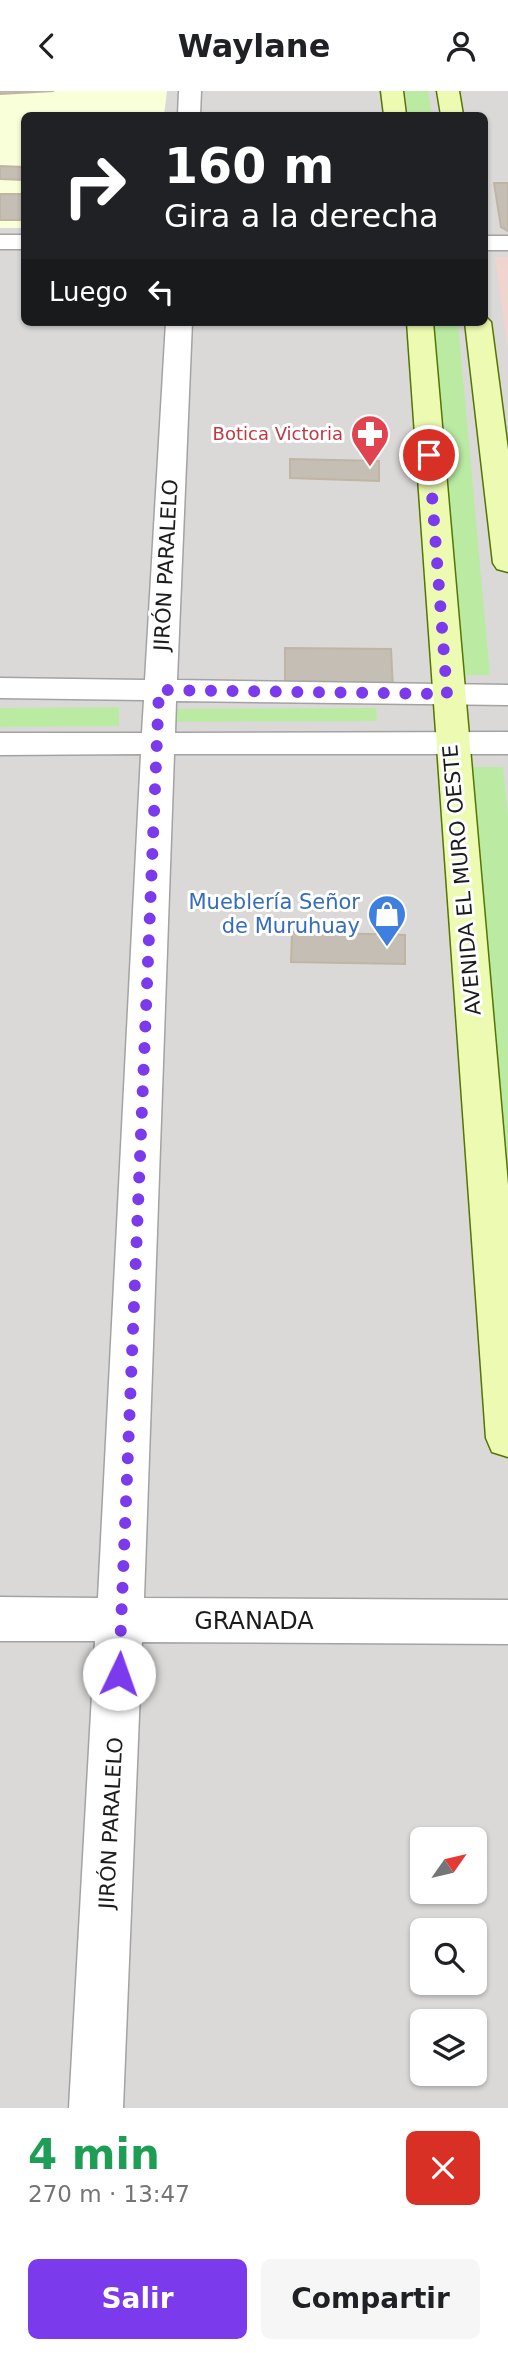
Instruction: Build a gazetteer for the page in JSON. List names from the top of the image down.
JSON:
{
  "streets": {
    "main road": ["AVENIDA EL MURO OESTE"],
    "street": ["JIRÓN PARALELO", "GRANADA"]
  },
  "crossings": [
    ["JIRÓN PARALELO", "GRANADA"]
  ],
  "places": {
    "pharmacy": ["Botica Victoria"],
    "shop": ["Mueblería Señor de Muruhuay"]
  },
  "north": "top right",
  "page": {
    "header": "Waylane",
    "turn": ["160 m", "Gira a la derecha"],
    "then": "Luego",
    "heading": ["4 min", "270 m · 13:47"],
    "buttons": ["Salir", "Compartir"]
  }
}
